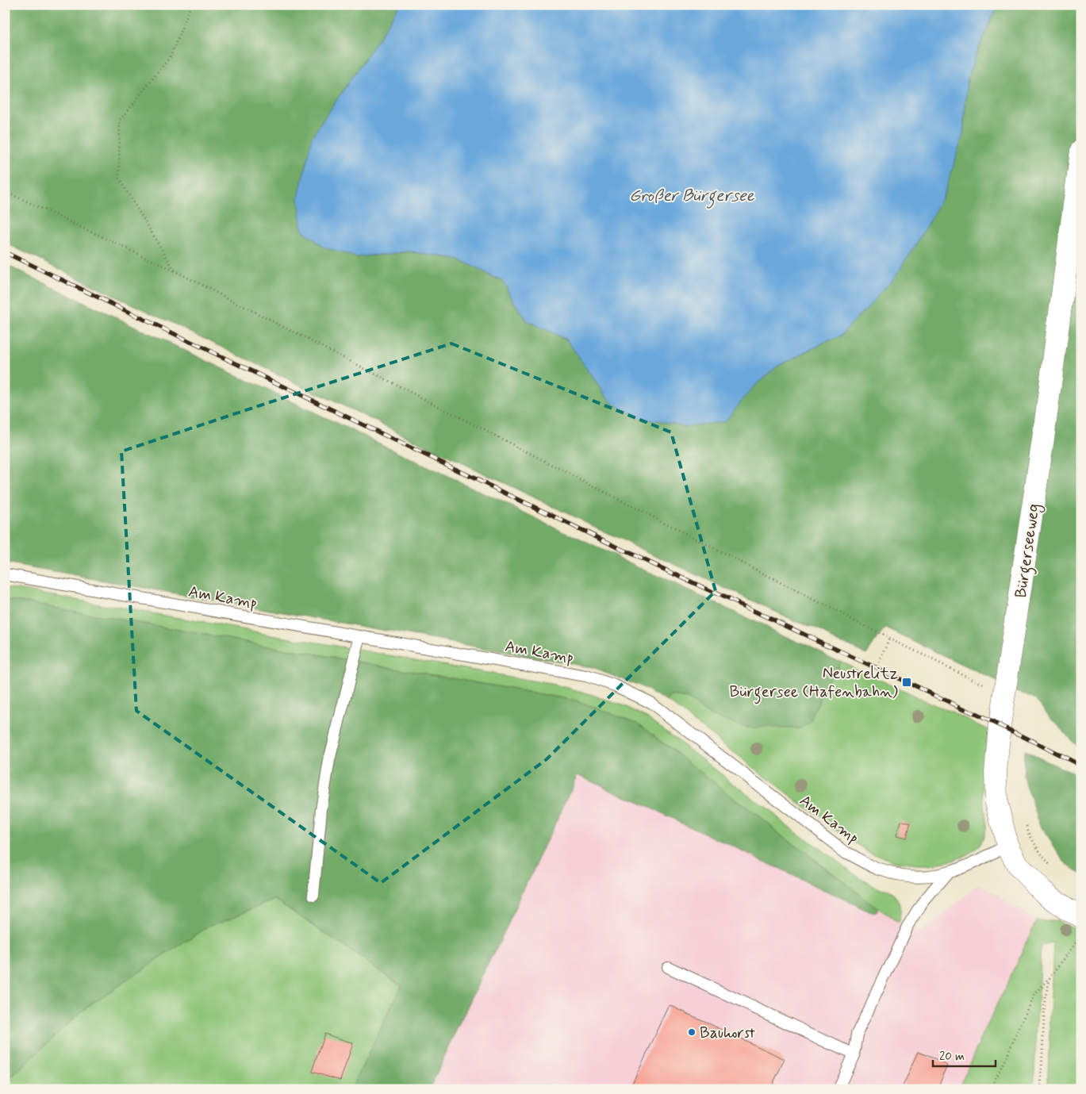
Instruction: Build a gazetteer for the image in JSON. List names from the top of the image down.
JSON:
{
  "streets": {
    "street": ["Bürgerseeweg"],
    "lane": ["Am Kamp"]
  },
  "crossings": [
    ["Bürgerseeweg", "Am Kamp"]
  ],
  "water": ["Großer Bürgersee"],
  "places": {
    "transit": ["Neustrelitz Bürgersee (Hafenbahn)"],
    "other": ["Bauhorst"]
  },
  "scale_bar": "20 m"
}
